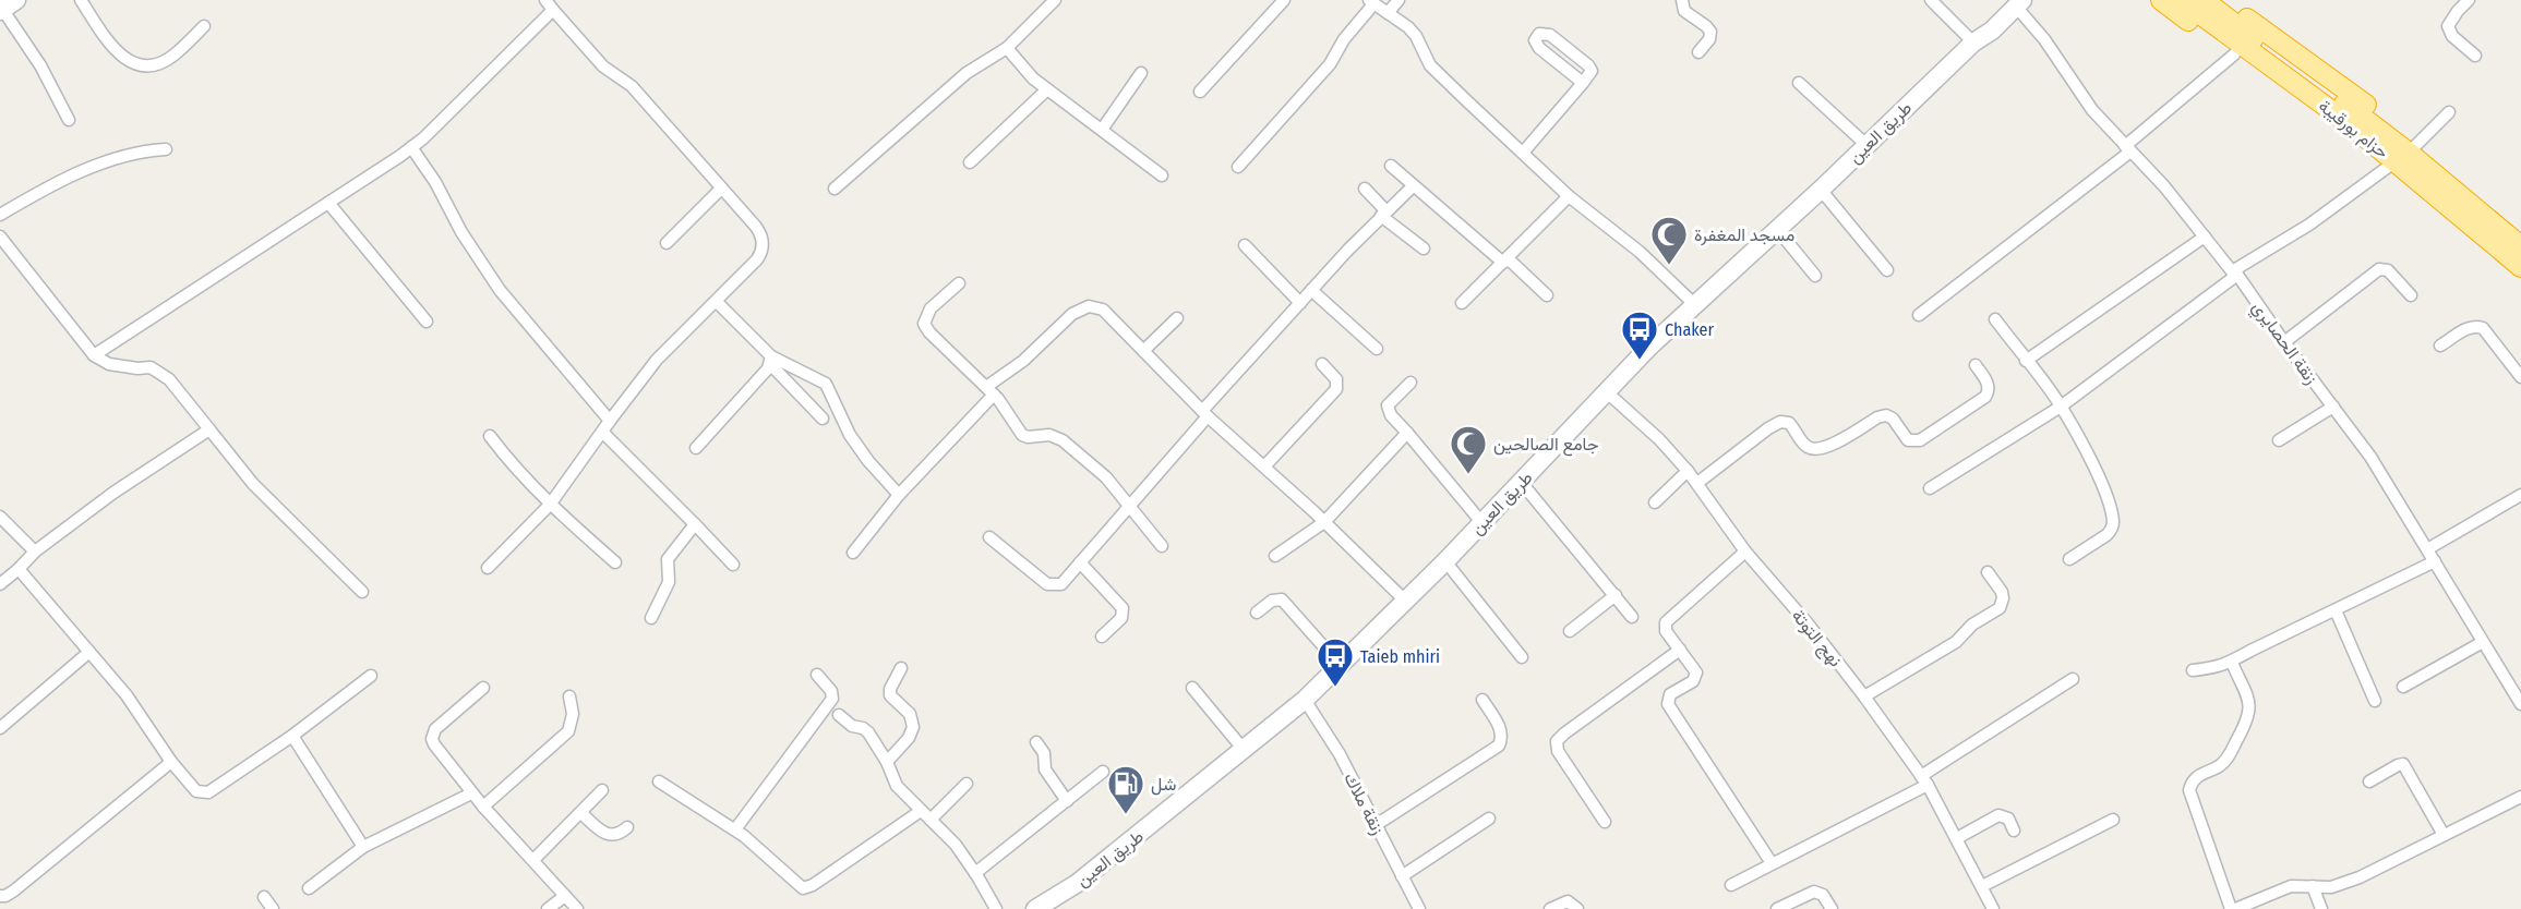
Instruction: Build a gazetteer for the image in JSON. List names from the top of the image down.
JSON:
{
  "streets": {
    "highway": ["حزام بورقيبة"],
    "main road": ["طريق العين"],
    "street": ["زنقة الحصايري", "نهج التوتة", "زنقة ملاك"]
  },
  "crossings": [
    ["طريق العين", "زنقة الحصايري"],
    ["طريق العين", "نهج التوتة"],
    ["طريق العين", "زنقة ملاك"]
  ],
  "places": {
    "mosque": ["مسجد المغفرة", "جامع الصالحين"],
    "bus stop": ["Chaker", "Taieb mhiri"],
    "fuel station": ["شل"]
  }
}
